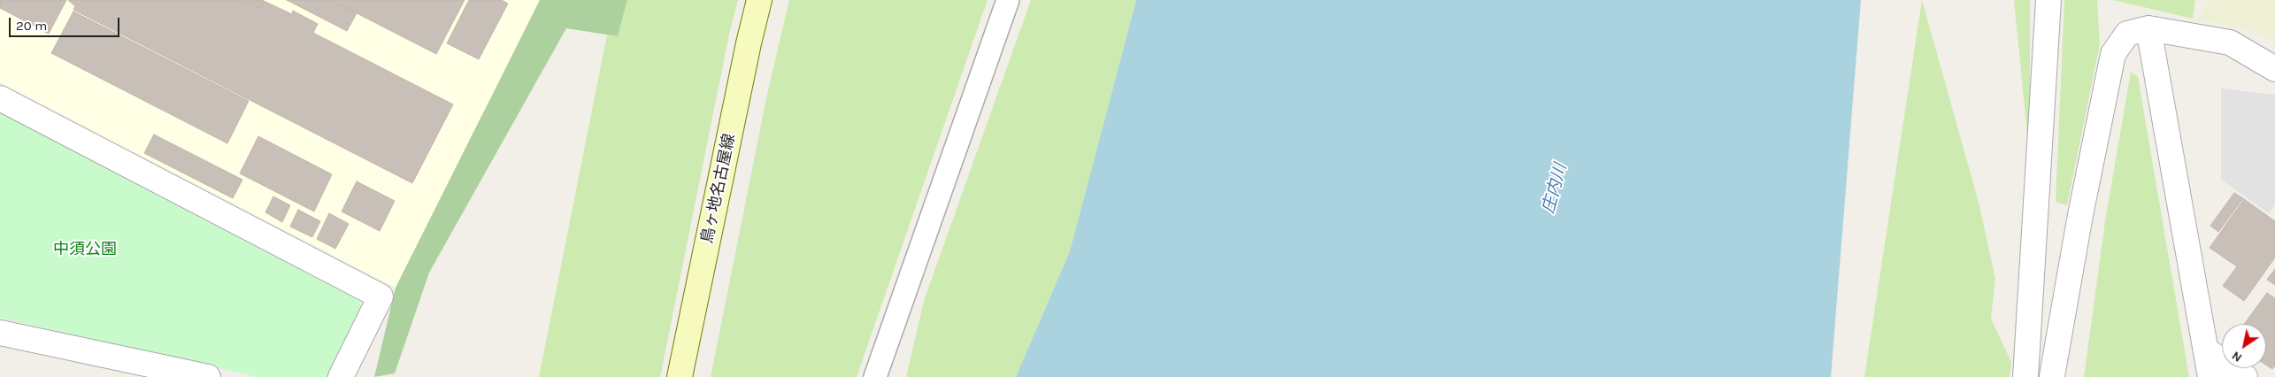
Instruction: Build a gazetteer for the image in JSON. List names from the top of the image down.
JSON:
{
  "streets": {
    "main road": ["鳥ヶ地名古屋線"]
  },
  "water": ["庄内川"],
  "parks": ["中須公園"],
  "scale_bar": "20 m",
  "north": "bottom left"
}
